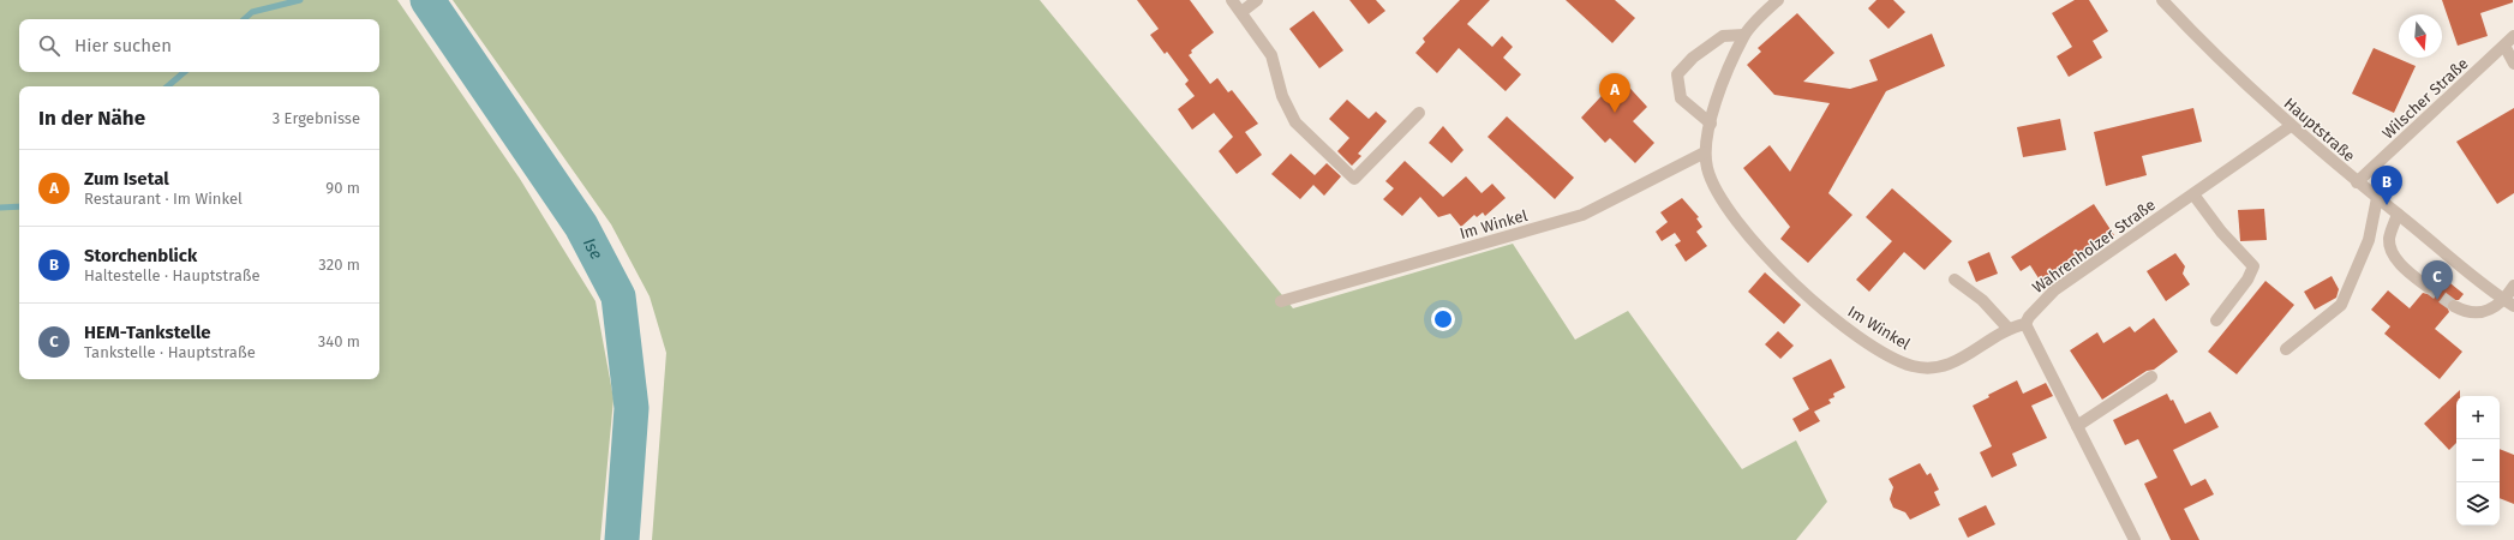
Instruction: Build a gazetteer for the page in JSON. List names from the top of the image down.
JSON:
{
  "streets": {
    "street": [
      "Wilscher Straße",
      "Hauptstraße",
      "Im Winkel",
      "Wahrenholzer Straße"
    ]
  },
  "crossings": [
    ["Wilscher Straße", "Hauptstraße"],
    ["Hauptstraße", "Wahrenholzer Straße"],
    ["Im Winkel", "Wahrenholzer Straße"]
  ],
  "water": ["Ise"],
  "north": "bottom",
  "page": {
    "search": "Hier suchen",
    "pins": ["A", "B", "C"],
    "heading": ["In der Nähe", "3 Ergebnisse"],
    "list": [
      {
        "mark": "A",
        "name": "Zum Isetal",
        "note": "Restaurant · Im Winkel",
        "value": "90 m"
      },
      {
        "mark": "B",
        "name": "Storchenblick",
        "note": "Haltestelle · Hauptstraße",
        "value": "320 m"
      },
      {
        "mark": "C",
        "name": "HEM-Tankstelle",
        "note": "Tankstelle · Hauptstraße",
        "value": "340 m"
      }
    ],
    "map_buttons": ["+", "−"]
  }
}
